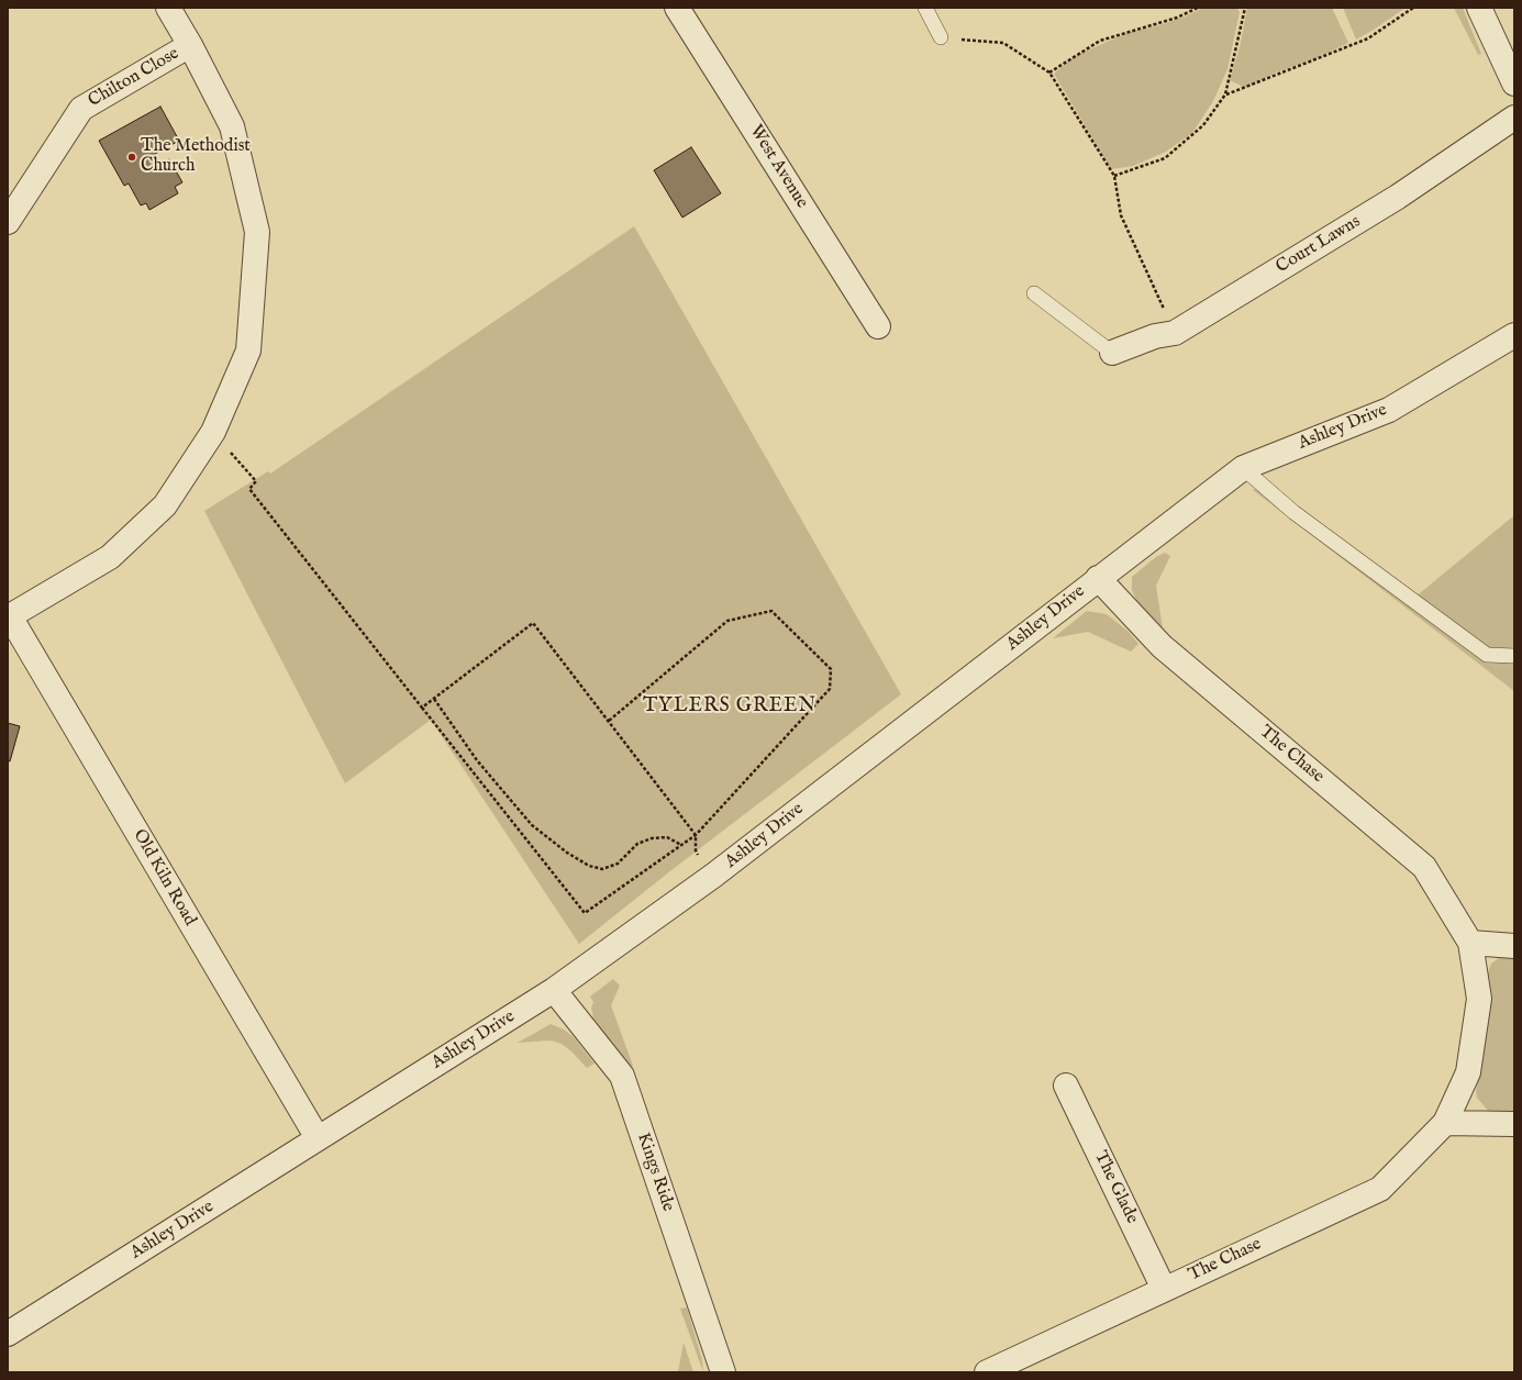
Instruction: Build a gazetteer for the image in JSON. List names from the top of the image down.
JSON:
{
  "streets": {
    "street": [
      "Chilton Close",
      "West Avenue",
      "Court Lawns",
      "Ashley Drive",
      "The Chase",
      "Old Kiln Road",
      "Kings Ride",
      "The Glade"
    ]
  },
  "crossings": [
    ["Ashley Drive", "The Chase"],
    ["Ashley Drive", "Old Kiln Road"],
    ["Ashley Drive", "Kings Ride"],
    ["The Chase", "The Glade"]
  ],
  "districts": ["TYLERS GREEN"],
  "places": ["The Methodist Church"]
}
